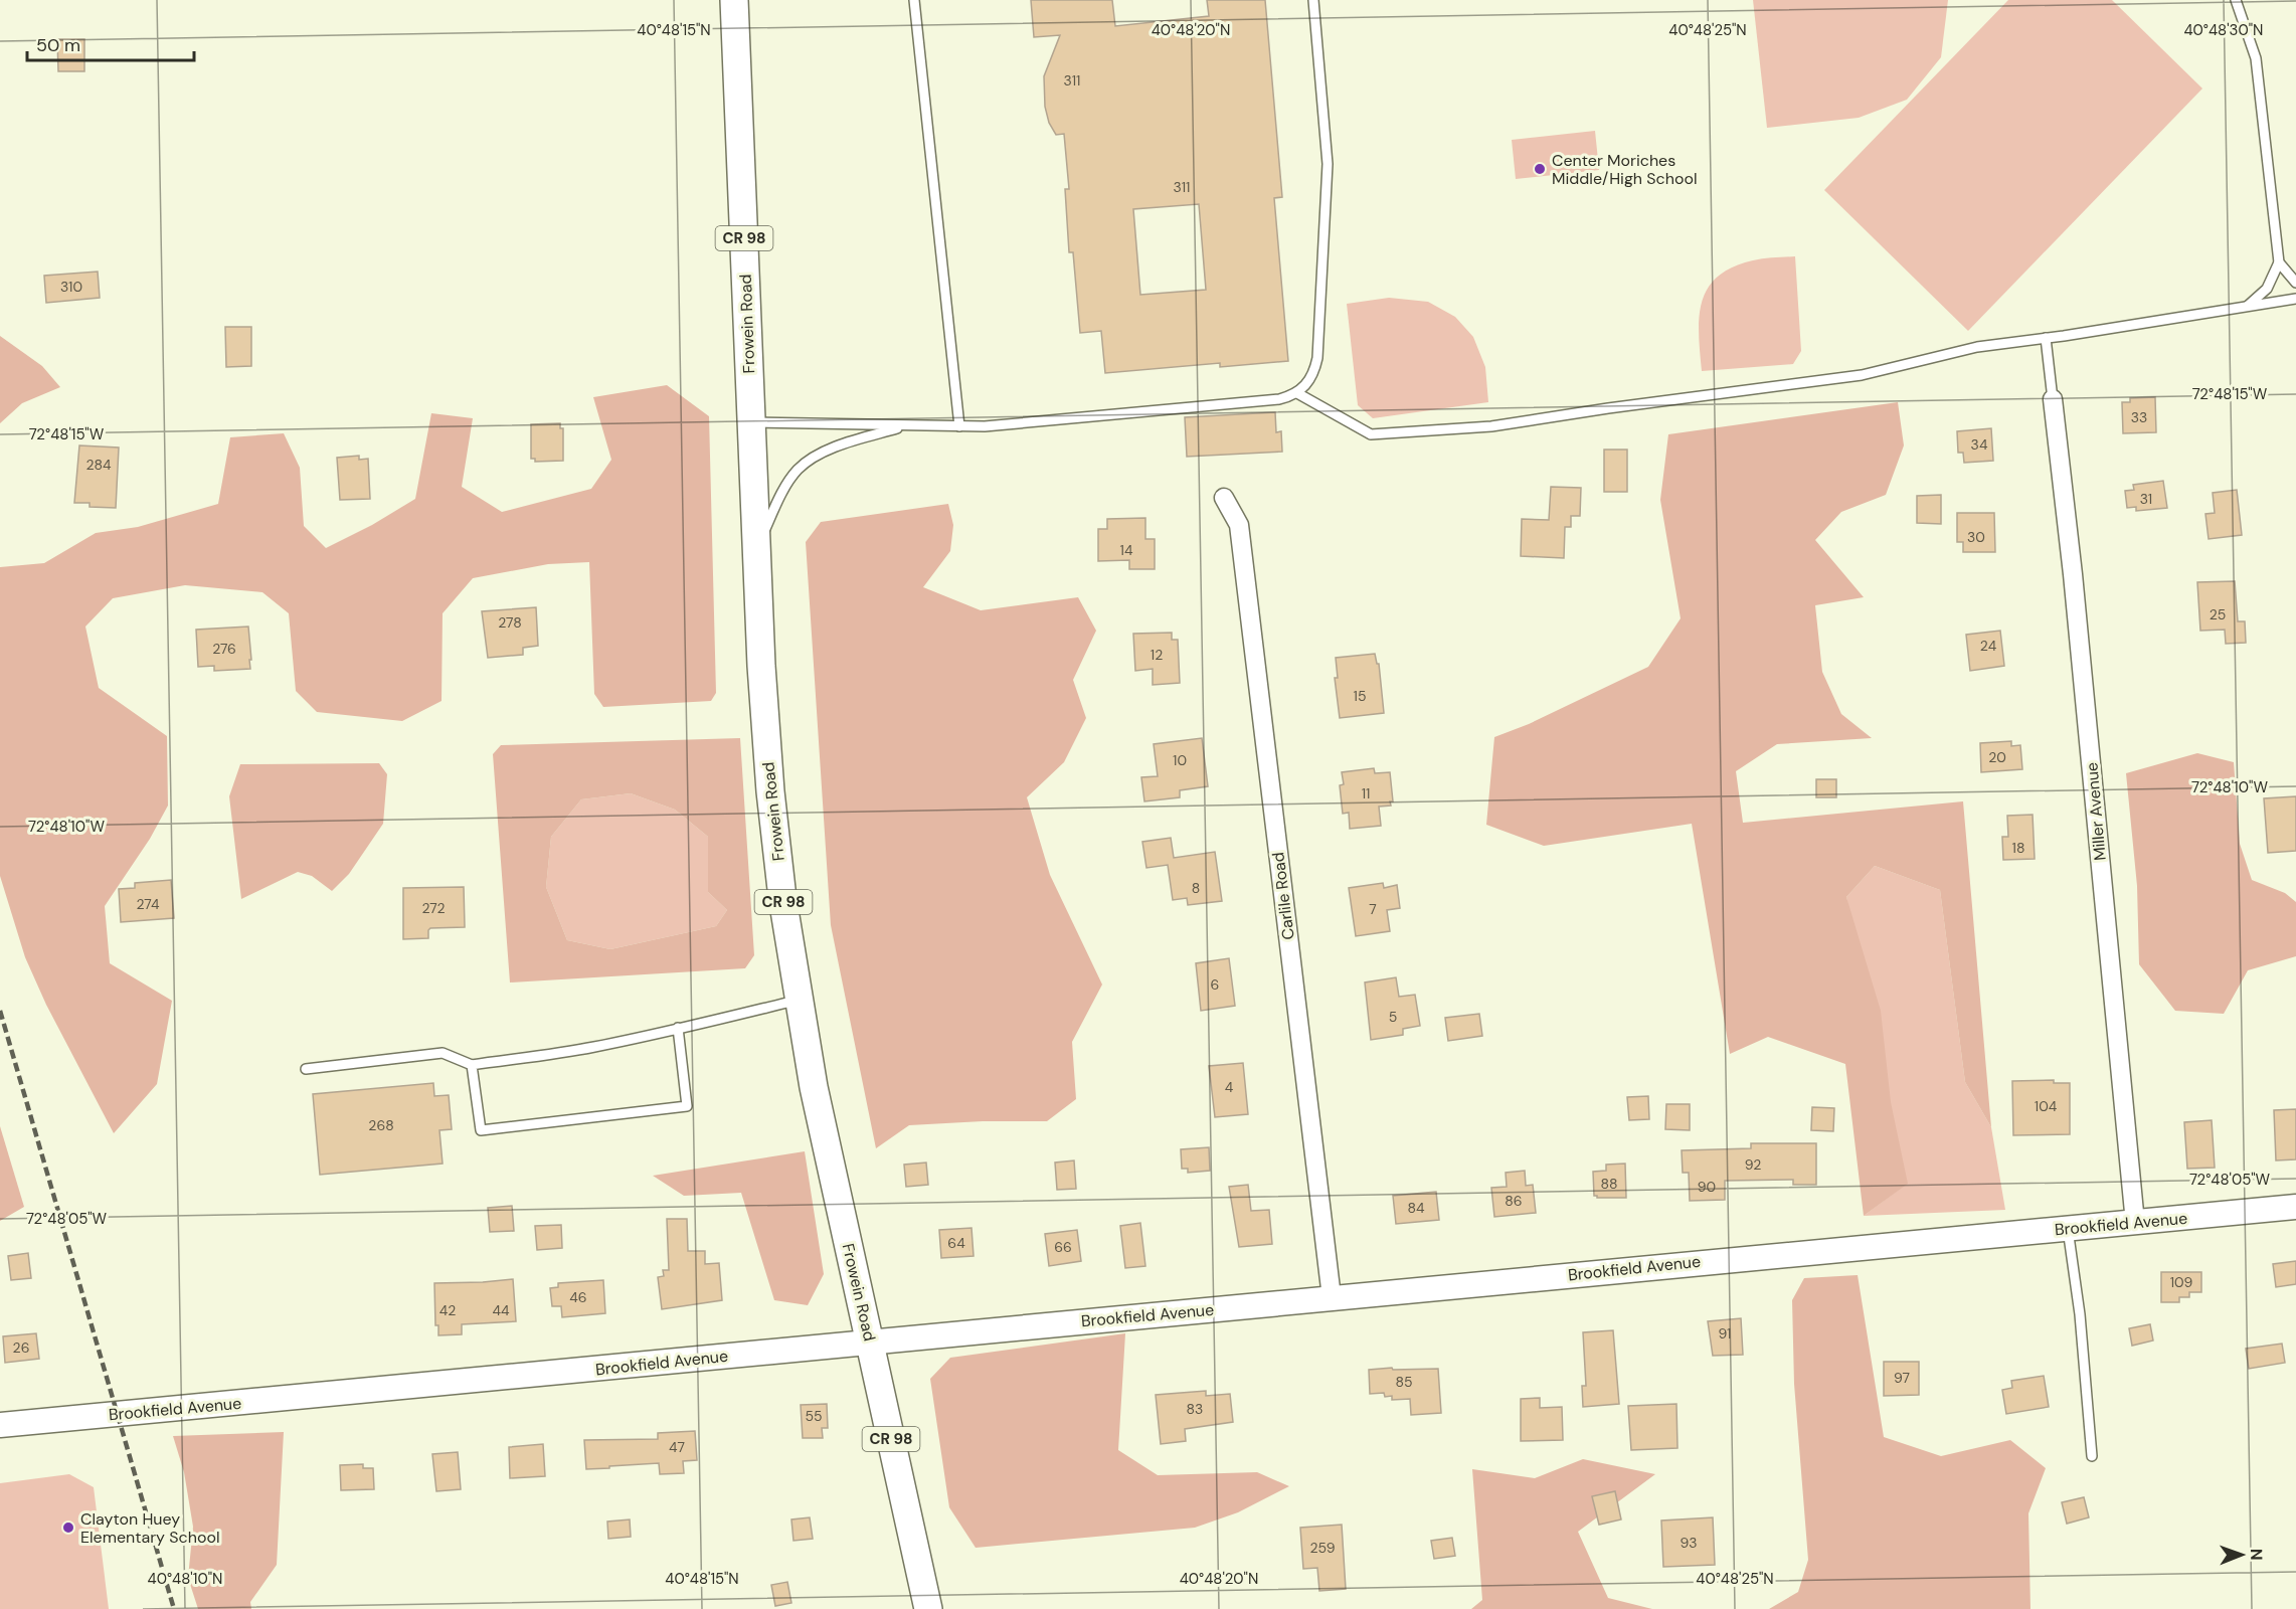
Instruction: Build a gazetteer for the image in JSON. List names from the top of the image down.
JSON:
{
  "streets": {
    "main road": ["CR 98", "Frowein Road", "Brookfield Avenue"],
    "street": ["Miller Avenue", "Carlile Road"]
  },
  "crossings": [
    ["Frowein Road", "Brookfield Avenue"],
    ["Miller Avenue", "Brookfield Avenue"],
    ["Carlile Road", "Brookfield Avenue"]
  ],
  "places": ["Center Moriches Middle/High School", "Clayton Huey Elementary School"],
  "house_numbers": [
    "311",
    "311",
    "310",
    "33",
    "34",
    "284",
    "31",
    "30",
    "14",
    "25",
    "278",
    "24",
    "276",
    "12",
    "15",
    "20",
    "10",
    "11",
    "18",
    "8",
    "274",
    "272",
    "7",
    "6",
    "5",
    "4",
    "104",
    "268",
    "92",
    "88",
    "90",
    "86",
    "84",
    "64",
    "66",
    "109",
    "46",
    "42",
    "44",
    "91",
    "26",
    "97",
    "85",
    "83",
    "55",
    "47",
    "93",
    "259"
  ],
  "scale_bar": "50 m",
  "north": "right",
  "coordinates": [
    "40°48'15\"N",
    "40°48'20\"N",
    "40°48'25\"N",
    "40°48'30\"N",
    "72°48'15\"W",
    "72°48'10\"W",
    "72°48'05\"W",
    "40°48'10\"N"
  ]
}
